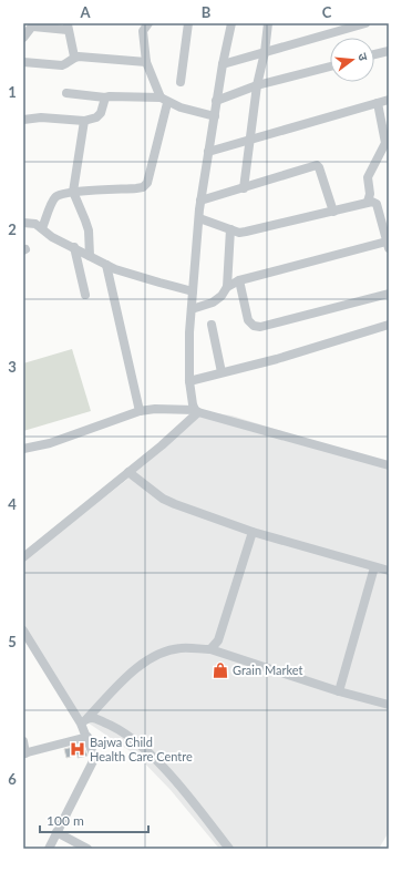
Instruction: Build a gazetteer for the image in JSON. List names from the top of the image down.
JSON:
{
  "places": {
    "shop": ["Grain Market"],
    "hospital": ["Bajwa Child Health Care Centre"]
  },
  "scale_bar": "100 m",
  "north": "right",
  "grid": {
    "columns": ["A", "B", "C"],
    "rows": [
      "1",
      "2",
      "3",
      "4",
      "5",
      "6"
    ]
  }
}
